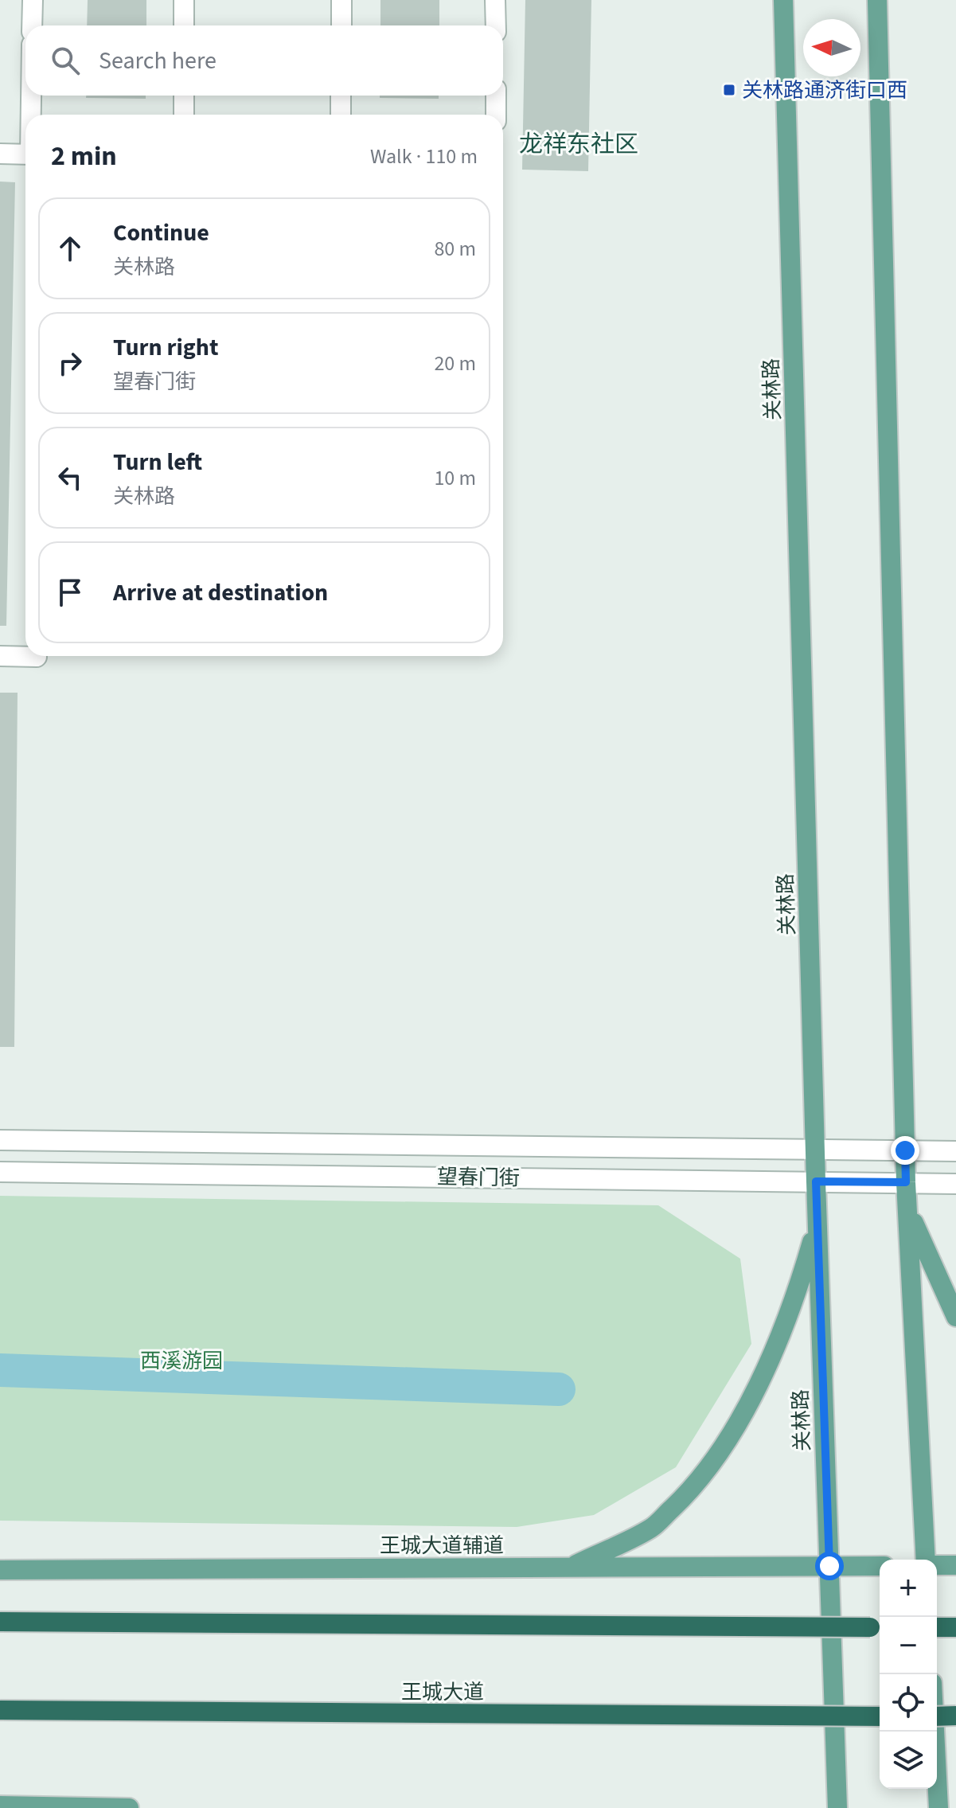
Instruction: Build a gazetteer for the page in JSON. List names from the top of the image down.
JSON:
{
  "streets": {
    "highway": ["王城大道"],
    "main road": ["关林路", "王城大道辅道"],
    "street": ["望春门街"]
  },
  "crossings": [
    ["关林路", "望春门街"],
    ["关林路", "王城大道辅道"]
  ],
  "districts": ["龙祥东社区"],
  "parks": ["西溪游园"],
  "places": {
    "transit": ["关林路通济街口西"]
  },
  "north": "left",
  "page": {
    "search": "Search here",
    "heading": ["2 min", "Walk · 110 m"],
    "list": [
      ["Continue", "关林路", "80 m"],
      ["Turn right", "望春门街", "20 m"],
      ["Turn left", "关林路", "10 m"],
      "Arrive at destination"
    ],
    "map_buttons": ["+", "−"]
  }
}
